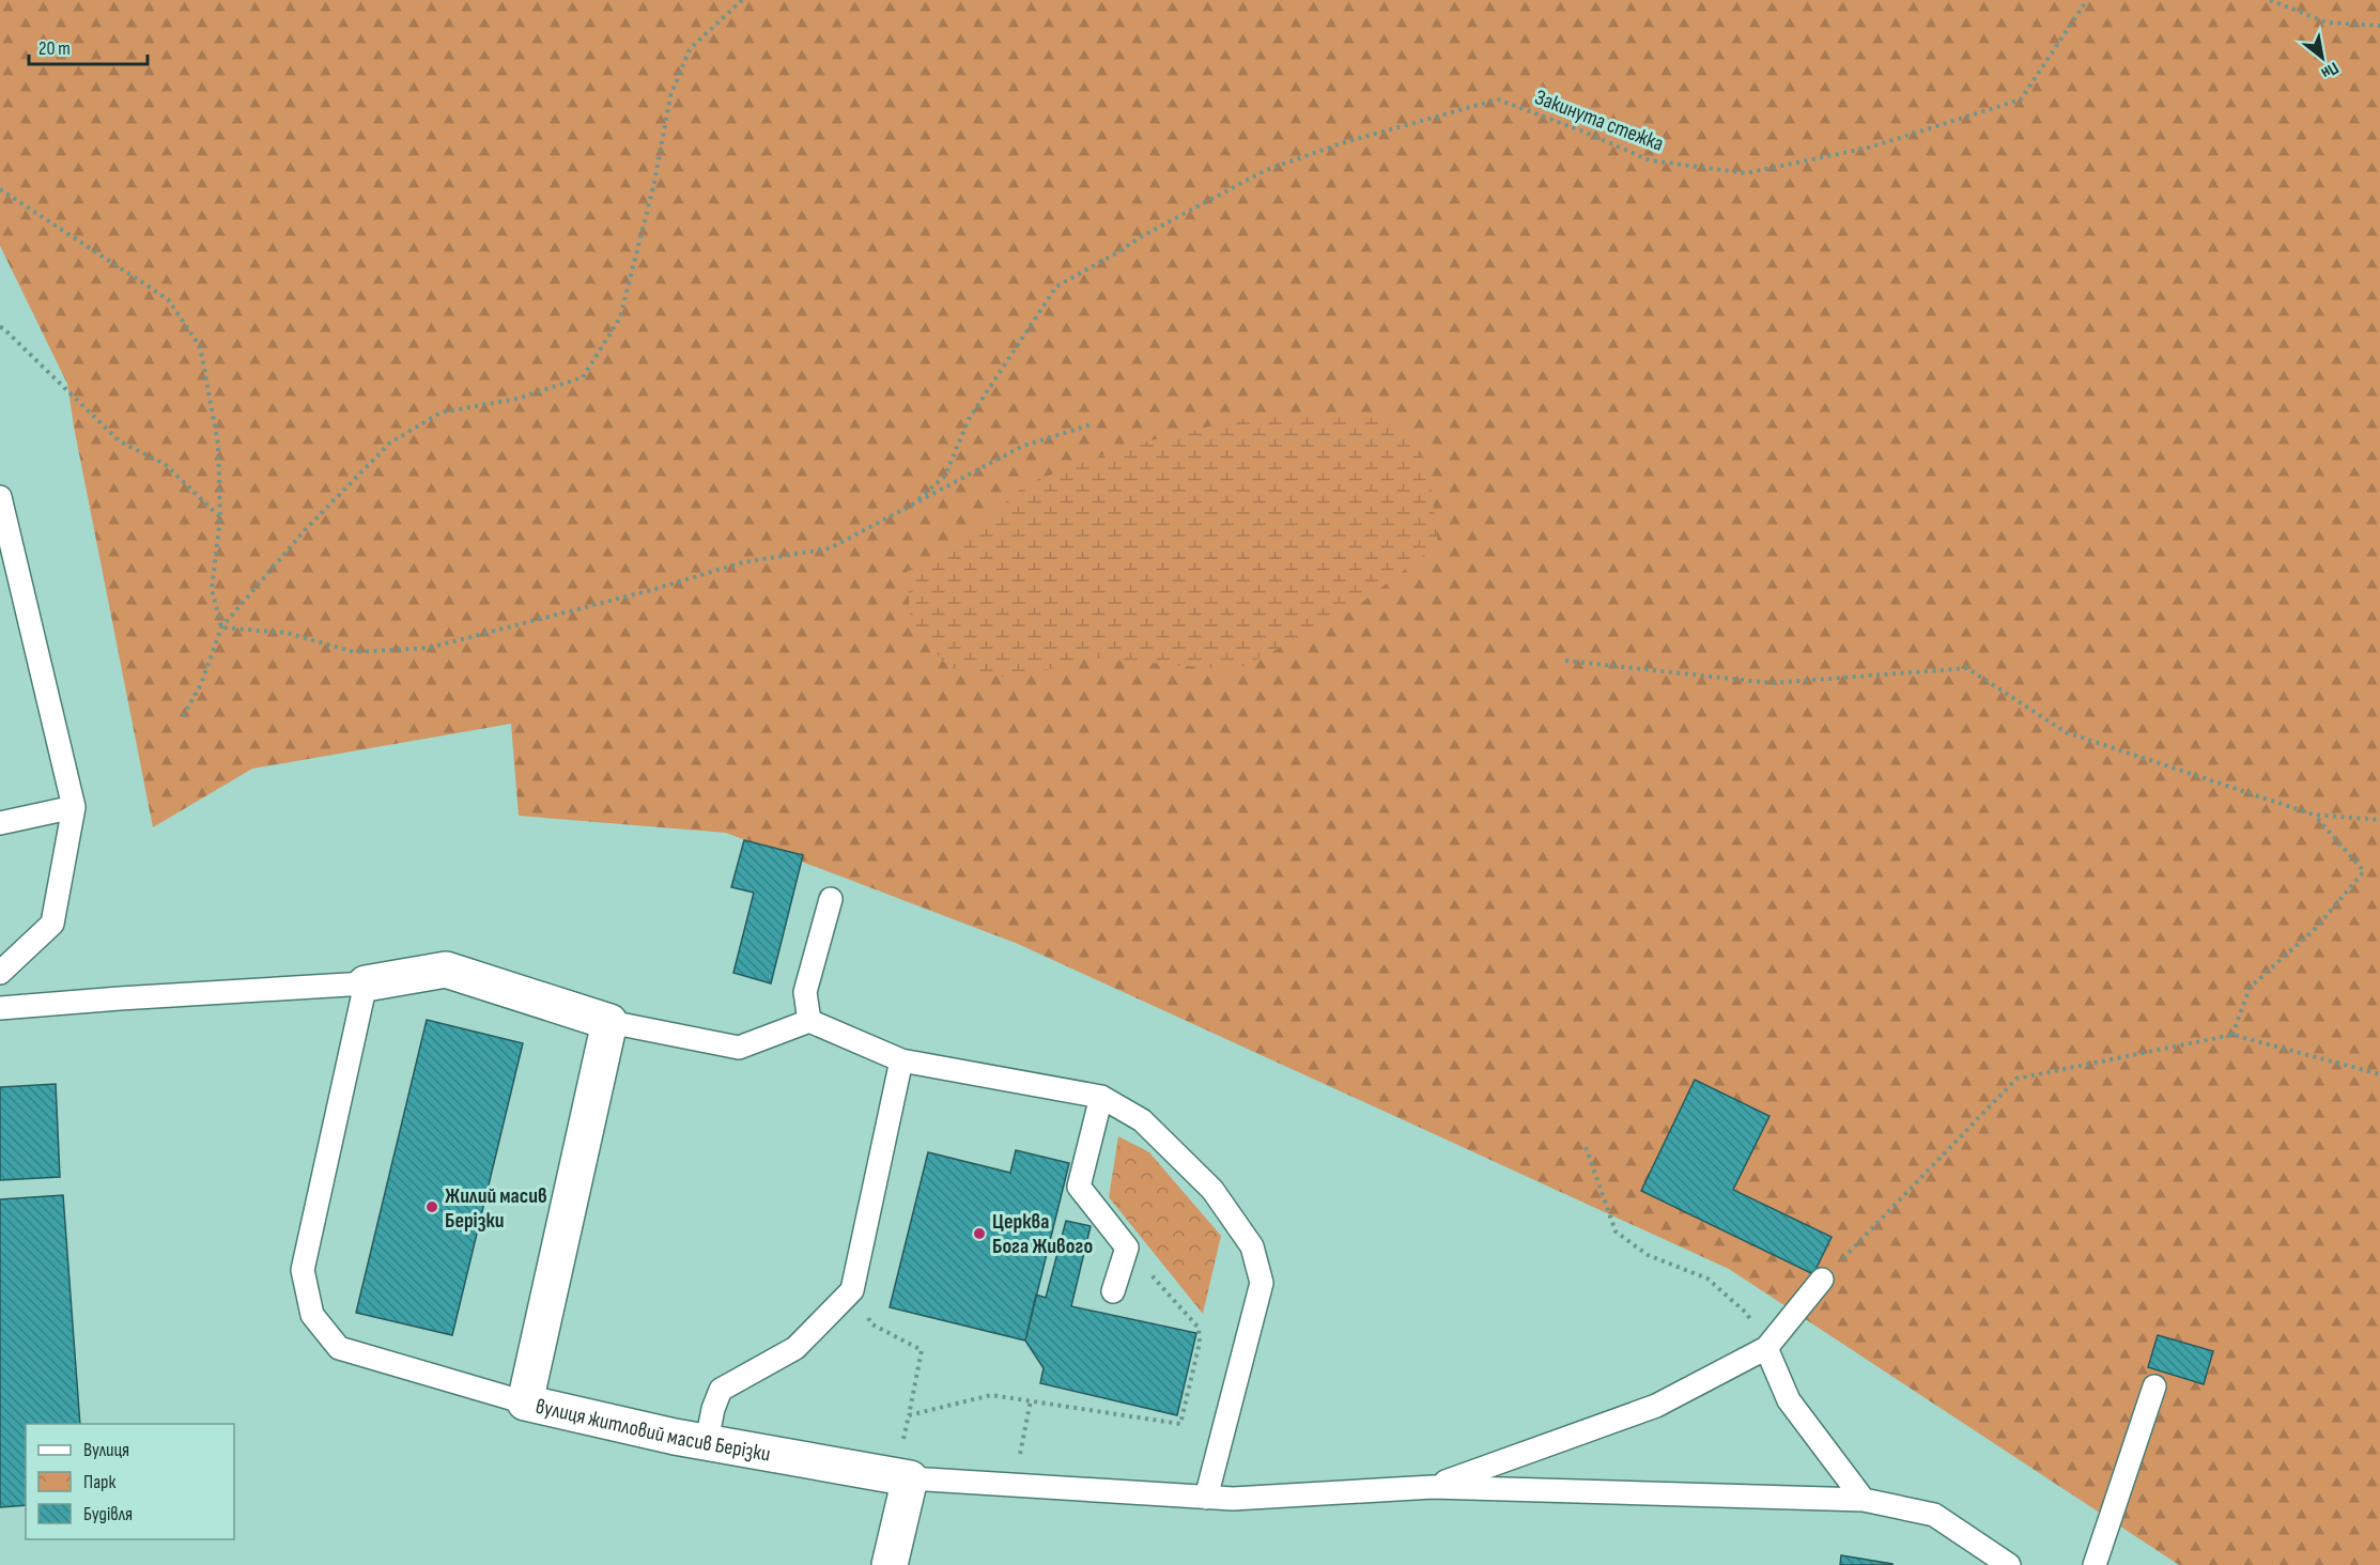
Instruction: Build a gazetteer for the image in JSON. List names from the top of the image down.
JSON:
{
  "streets": {
    "street": ["вулиця житловий масив Берізки"],
    "path": ["Закинута стежка"]
  },
  "places": ["Жилий масив Берізки", "Церква Бога Живого"],
  "legend": ["Вулиця", "Парк", "Будівля"],
  "scale_bar": "20 m",
  "north": "bottom right"
}
